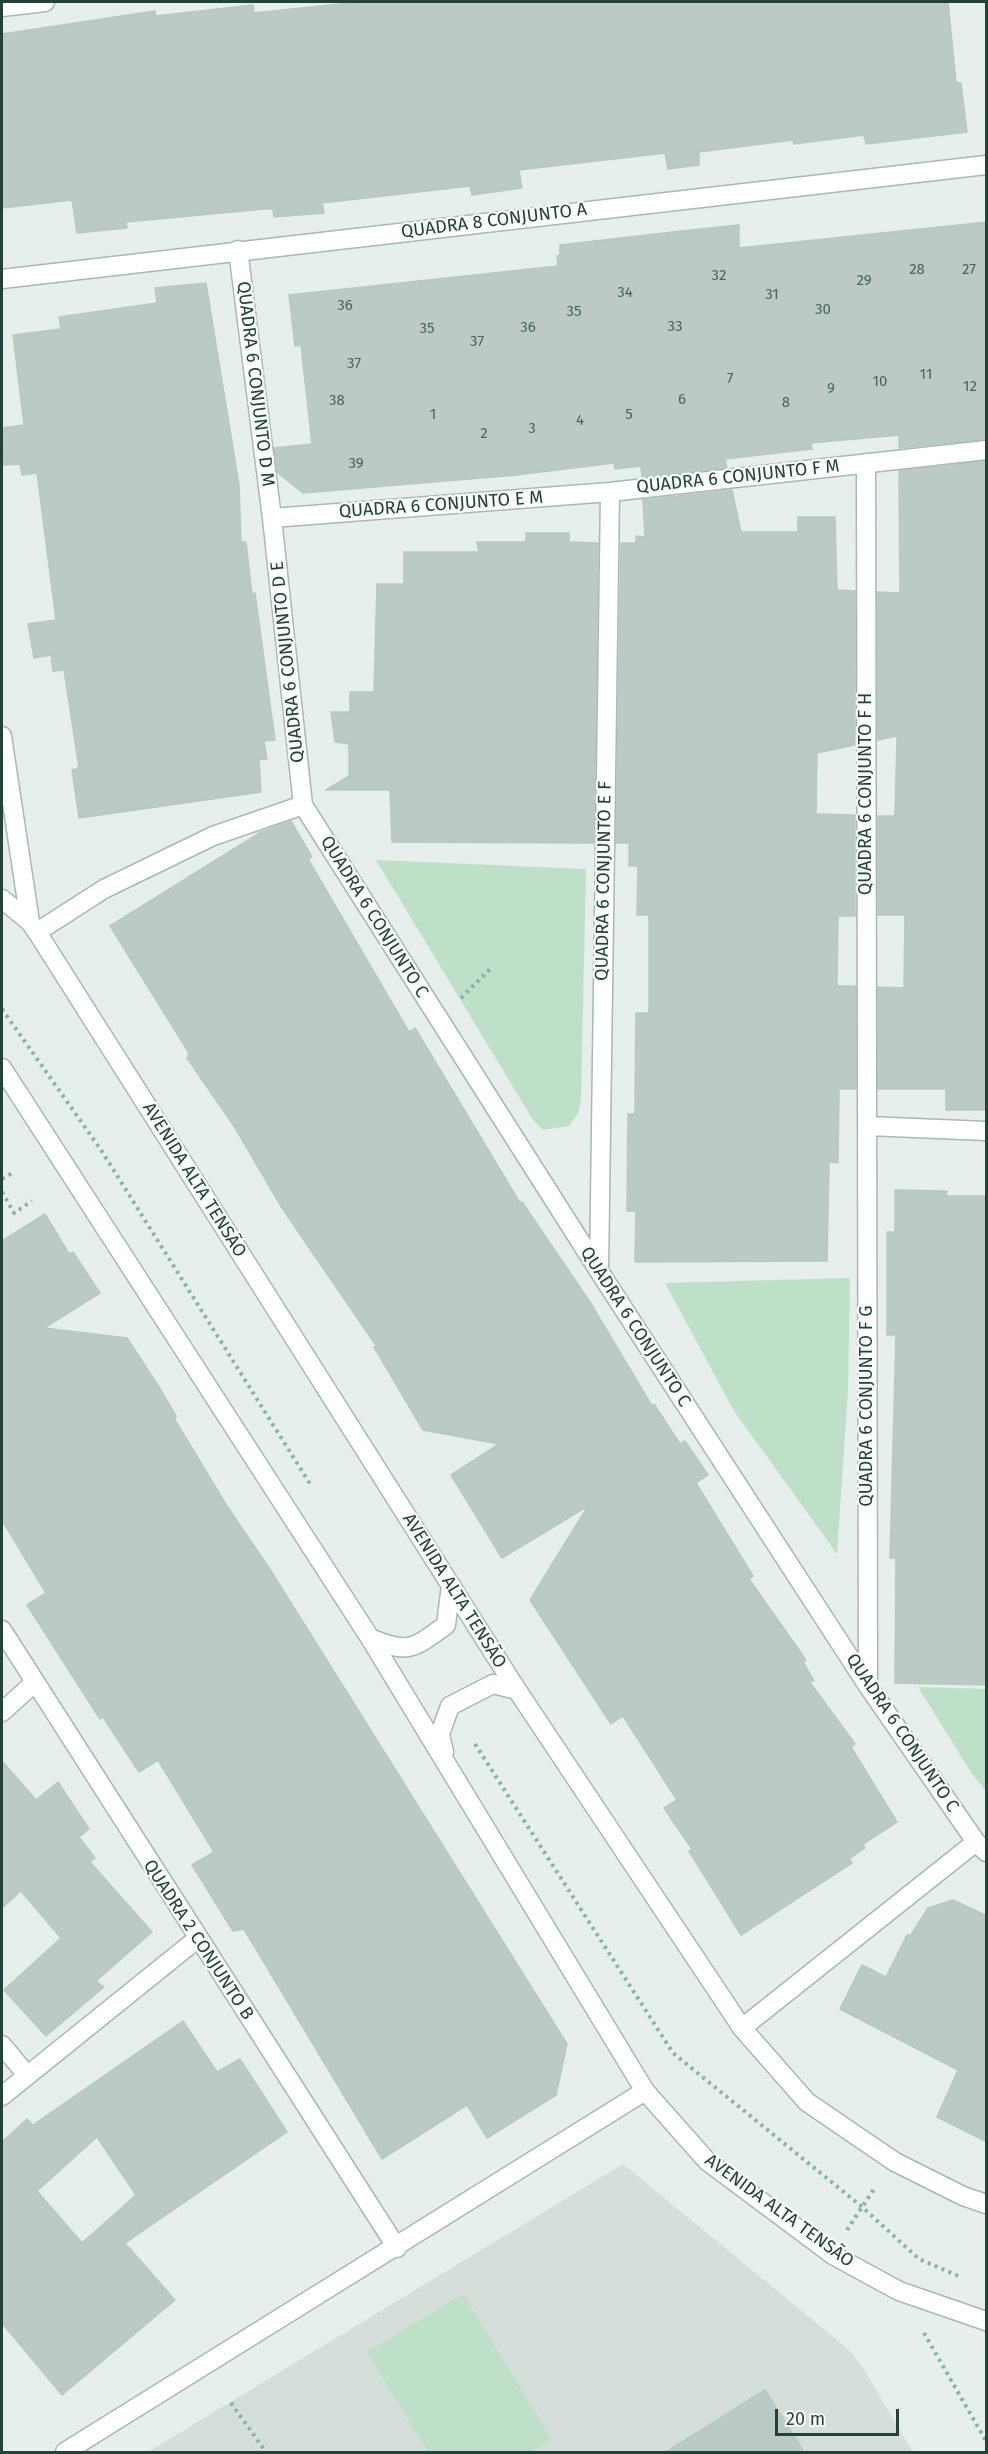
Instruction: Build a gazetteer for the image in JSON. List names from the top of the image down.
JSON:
{
  "streets": {
    "street": [
      "QUADRA 8 CONJUNTO A",
      "QUADRA 6 CONJUNTO D M",
      "QUADRA 6 CONJUNTO F M",
      "QUADRA 6 CONJUNTO E M",
      "QUADRA 6 CONJUNTO D E",
      "QUADRA 6 CONJUNTO F H",
      "QUADRA 6 CONJUNTO E F",
      "QUADRA 6 CONJUNTO C",
      "AVENIDA ALTA TENSÃO",
      "QUADRA 6 CONJUNTO F G",
      "QUADRA 2 CONJUNTO B"
    ]
  },
  "crossings": [
    ["QUADRA 8 CONJUNTO A", "QUADRA 6 CONJUNTO D M"],
    ["QUADRA 6 CONJUNTO D M", "QUADRA 6 CONJUNTO E M"],
    ["QUADRA 6 CONJUNTO D M", "QUADRA 6 CONJUNTO D E"],
    ["QUADRA 6 CONJUNTO F M", "QUADRA 6 CONJUNTO E M"],
    ["QUADRA 6 CONJUNTO F M", "QUADRA 6 CONJUNTO F H"],
    ["QUADRA 6 CONJUNTO F M", "QUADRA 6 CONJUNTO E F"],
    ["QUADRA 6 CONJUNTO E M", "QUADRA 6 CONJUNTO D E"],
    ["QUADRA 6 CONJUNTO E M", "QUADRA 6 CONJUNTO E F"],
    ["QUADRA 6 CONJUNTO D E", "QUADRA 6 CONJUNTO C"],
    ["QUADRA 6 CONJUNTO F H", "QUADRA 6 CONJUNTO F G"],
    ["QUADRA 6 CONJUNTO E F", "QUADRA 6 CONJUNTO C"],
    ["QUADRA 6 CONJUNTO C", "QUADRA 6 CONJUNTO F G"]
  ],
  "house_numbers": [
    "28",
    "27",
    "32",
    "29",
    "34",
    "31",
    "36",
    "30",
    "35",
    "33",
    "36",
    "35",
    "37",
    "37",
    "11",
    "7",
    "10",
    "12",
    "9",
    "6",
    "38",
    "8",
    "1",
    "5",
    "4",
    "3",
    "2",
    "39"
  ],
  "scale_bar": "20 m"
}
